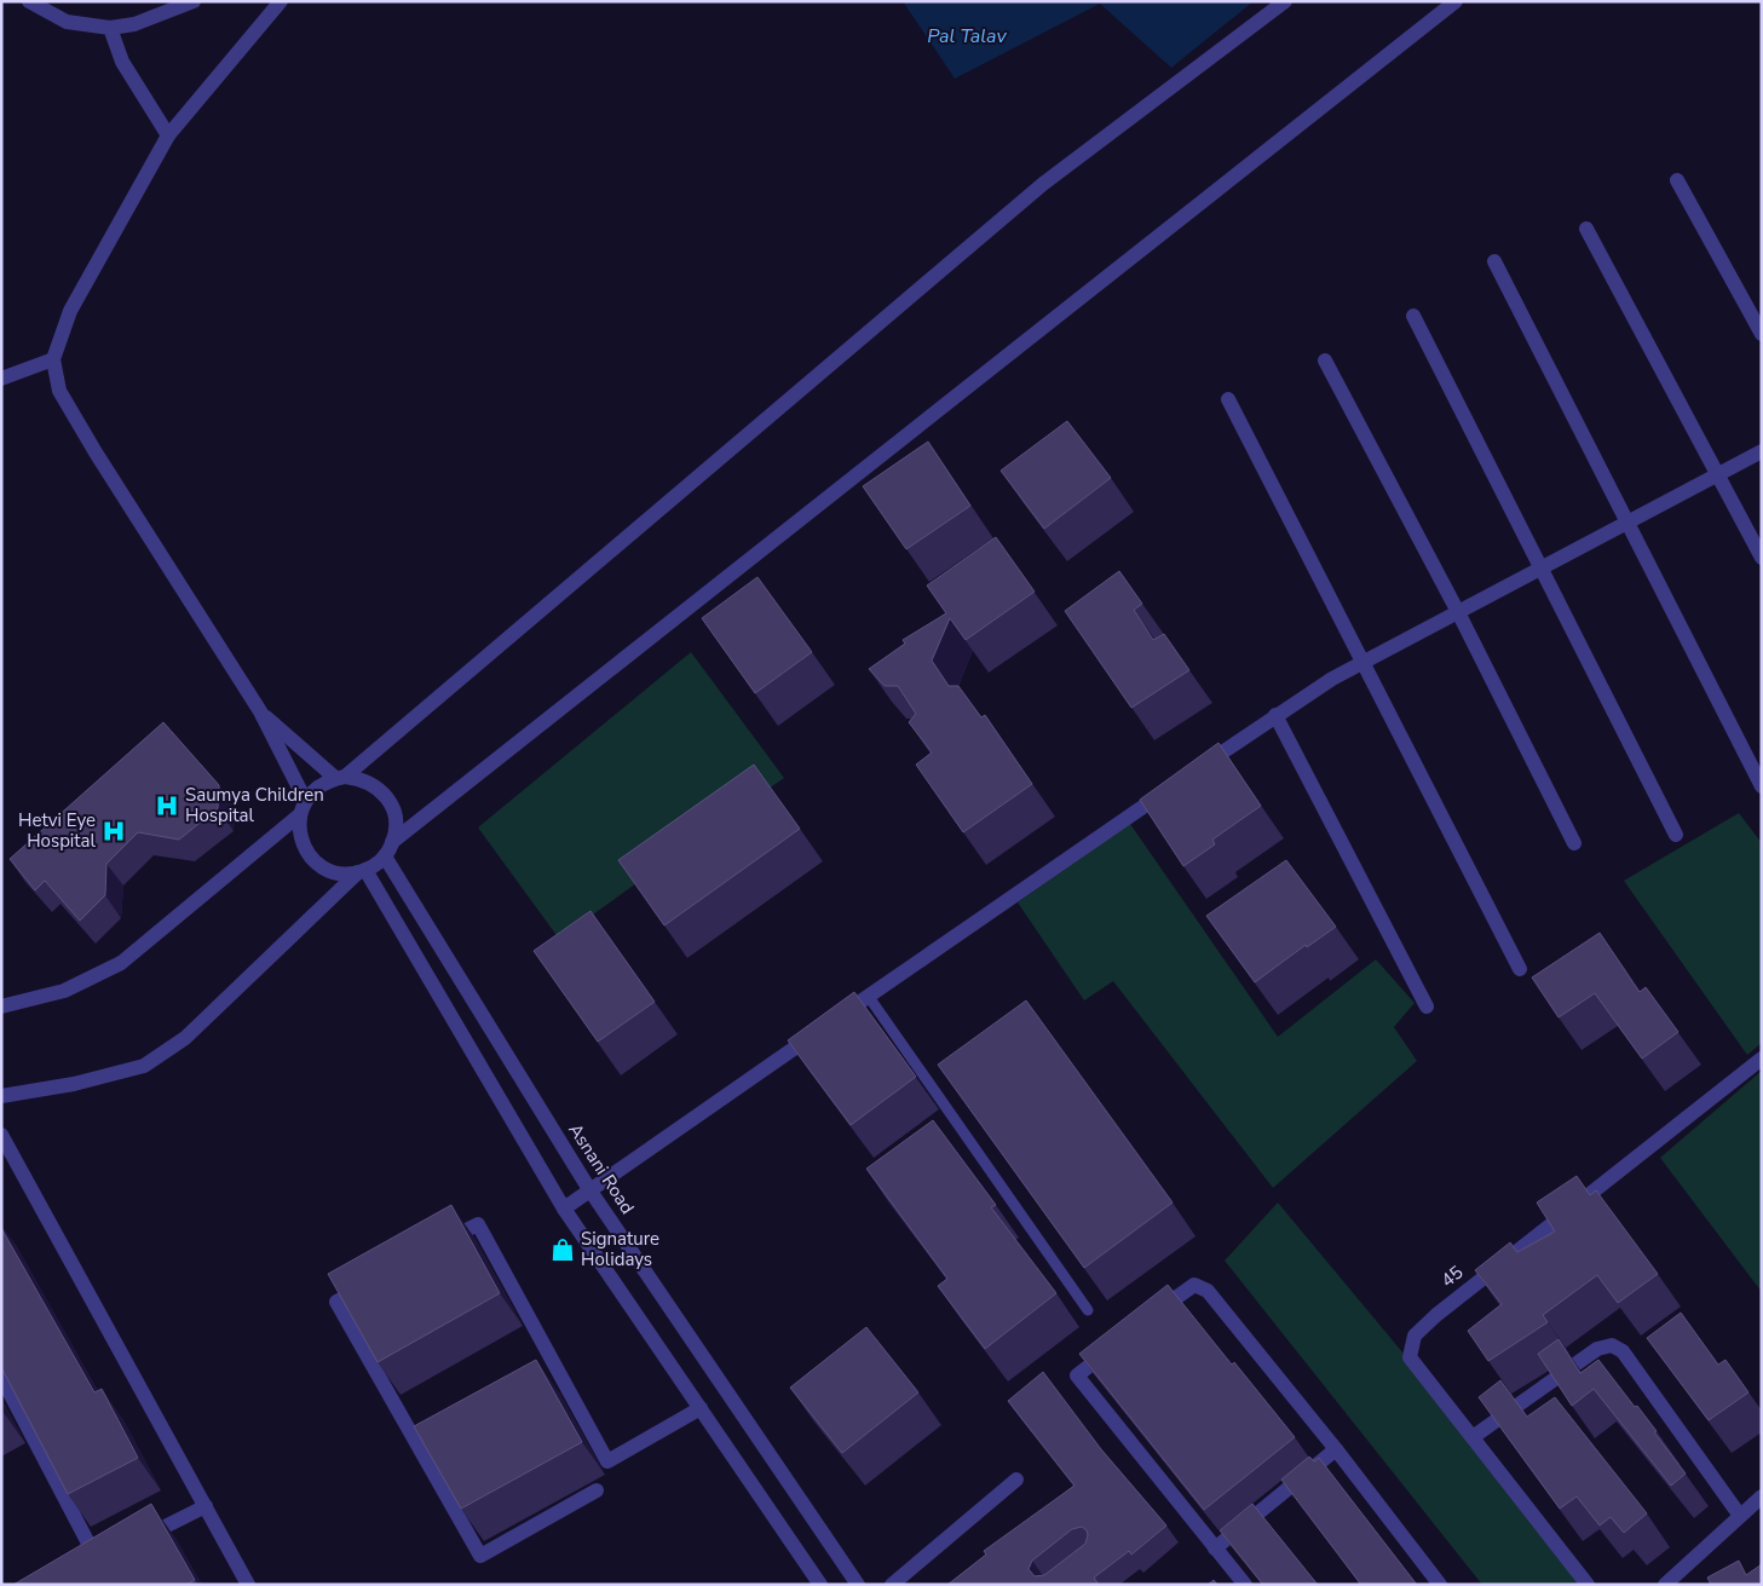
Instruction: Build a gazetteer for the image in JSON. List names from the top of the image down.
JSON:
{
  "streets": {
    "street": ["Asnani Road", "45"]
  },
  "water": ["Pal Talav"],
  "places": {
    "hospital": ["Saumya Children Hospital", "Hetvi Eye Hospital"],
    "shop": ["Signature Holidays"]
  }
}
